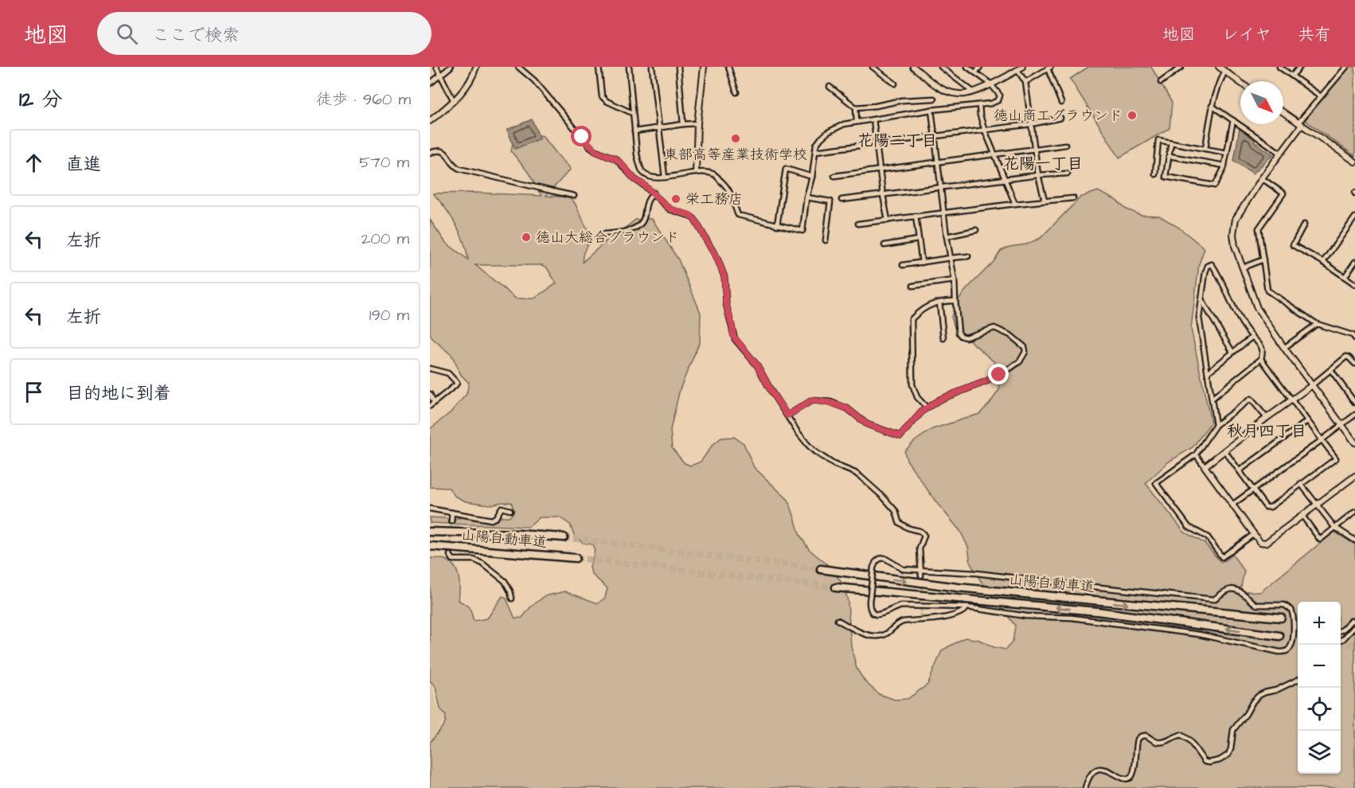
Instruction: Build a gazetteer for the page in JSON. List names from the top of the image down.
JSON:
{
  "streets": {
    "highway": ["山陽自動車道"]
  },
  "districts": ["花陽二丁目", "花陽一丁目", "秋月四丁目"],
  "places": [
    "徳山商工グラウンド",
    "東部高等産業技術学校",
    "栄工務店",
    "徳山大総合グラウンド"
  ],
  "north": "bottom right",
  "page": {
    "header": "地図",
    "search": "ここで検索",
    "nav": ["地図", "レイヤ", "共有"],
    "heading": ["12 分", "徒歩 · 960 m"],
    "list": [
      ["直進", "570 m"],
      ["左折", "200 m"],
      ["左折", "190 m"],
      "目的地に到着"
    ],
    "map_buttons": ["+", "−"]
  }
}
